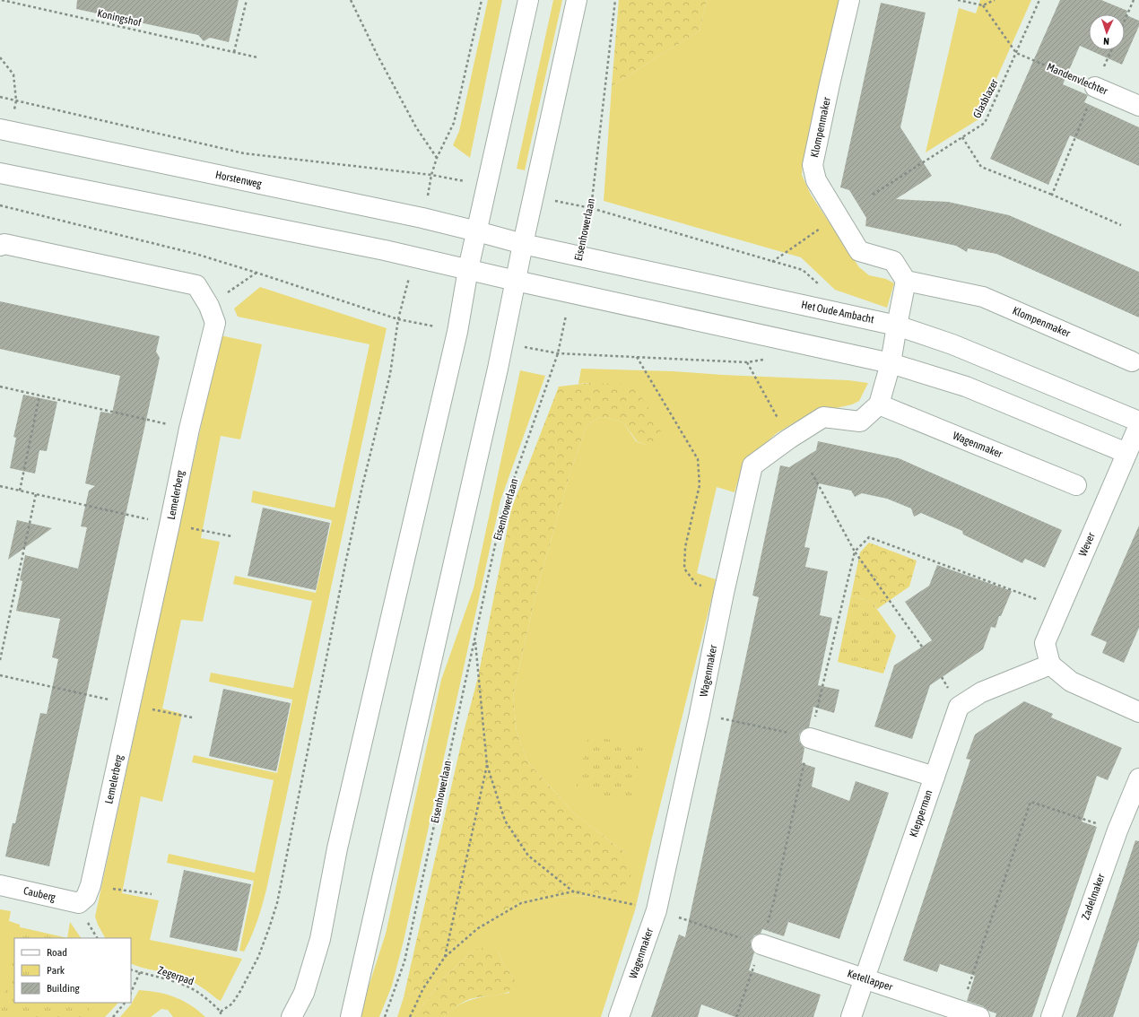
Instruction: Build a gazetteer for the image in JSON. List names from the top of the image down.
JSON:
{
  "streets": {
    "street": [
      "Mandenvlechter",
      "Klompenmaker",
      "Horstenweg",
      "Het Oude Ambacht",
      "Wagenmaker",
      "Lemelerberg",
      "Wever",
      "Klepperman",
      "Cauberg",
      "Zadelmaker",
      "Ketellapper"
    ],
    "path": [
      "Koningshof",
      "Glasblazer",
      "Eisenhowerlaan",
      "Zegerpad"
    ]
  },
  "crossings": [
    ["Mandenvlechter", "Glasblazer"],
    ["Horstenweg", "Het Oude Ambacht"],
    ["Eisenhowerlaan", "Het Oude Ambacht"],
    ["Lemelerberg", "Cauberg"],
    ["Wever", "Klepperman"],
    ["Klepperman", "Ketellapper"]
  ],
  "legend": ["Road", "Park", "Building"],
  "north": "bottom"
}
